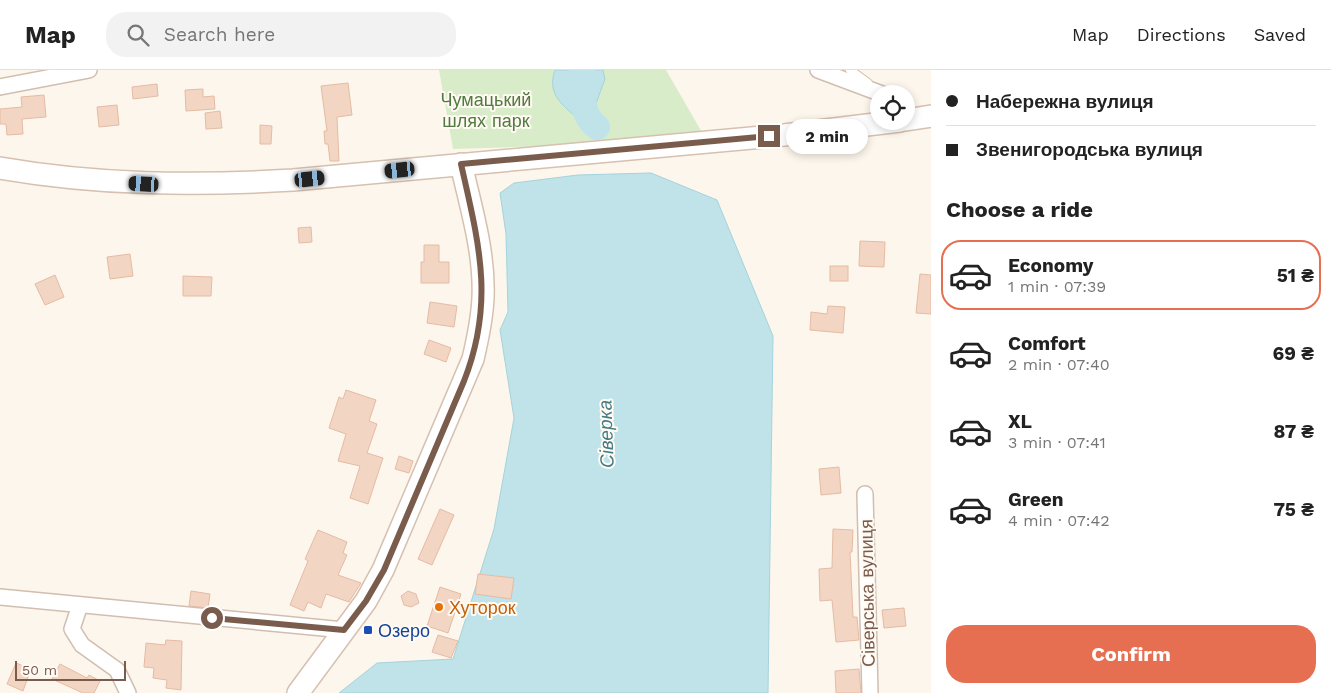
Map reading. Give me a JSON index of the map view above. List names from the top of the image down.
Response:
{
  "streets": {
    "street": ["Сіверська вулиця"]
  },
  "water": ["Сіверка"],
  "parks": ["Чумацький шлях парк"],
  "places": {
    "other": ["Хуторок"],
    "transit": ["Озеро"]
  },
  "scale_bar": "50 m",
  "page": {
    "header": "Map",
    "search": "Search here",
    "nav": ["Map", "Directions", "Saved"],
    "banner": ["Набережна вулиця", "Звенигородська вулиця"],
    "bubble": "2 min",
    "heading": "Choose a ride",
    "list": [
      {
        "name": "Economy",
        "note": "1 min · 07:39",
        "value": "51 ₴"
      },
      {
        "name": "Comfort",
        "note": "2 min · 07:40",
        "value": "69 ₴"
      },
      {
        "name": "XL",
        "note": "3 min · 07:41",
        "value": "87 ₴"
      },
      {
        "name": "Green",
        "note": "4 min · 07:42",
        "value": "75 ₴"
      }
    ],
    "buttons": "Confirm",
    "scale": "50 m"
  }
}
